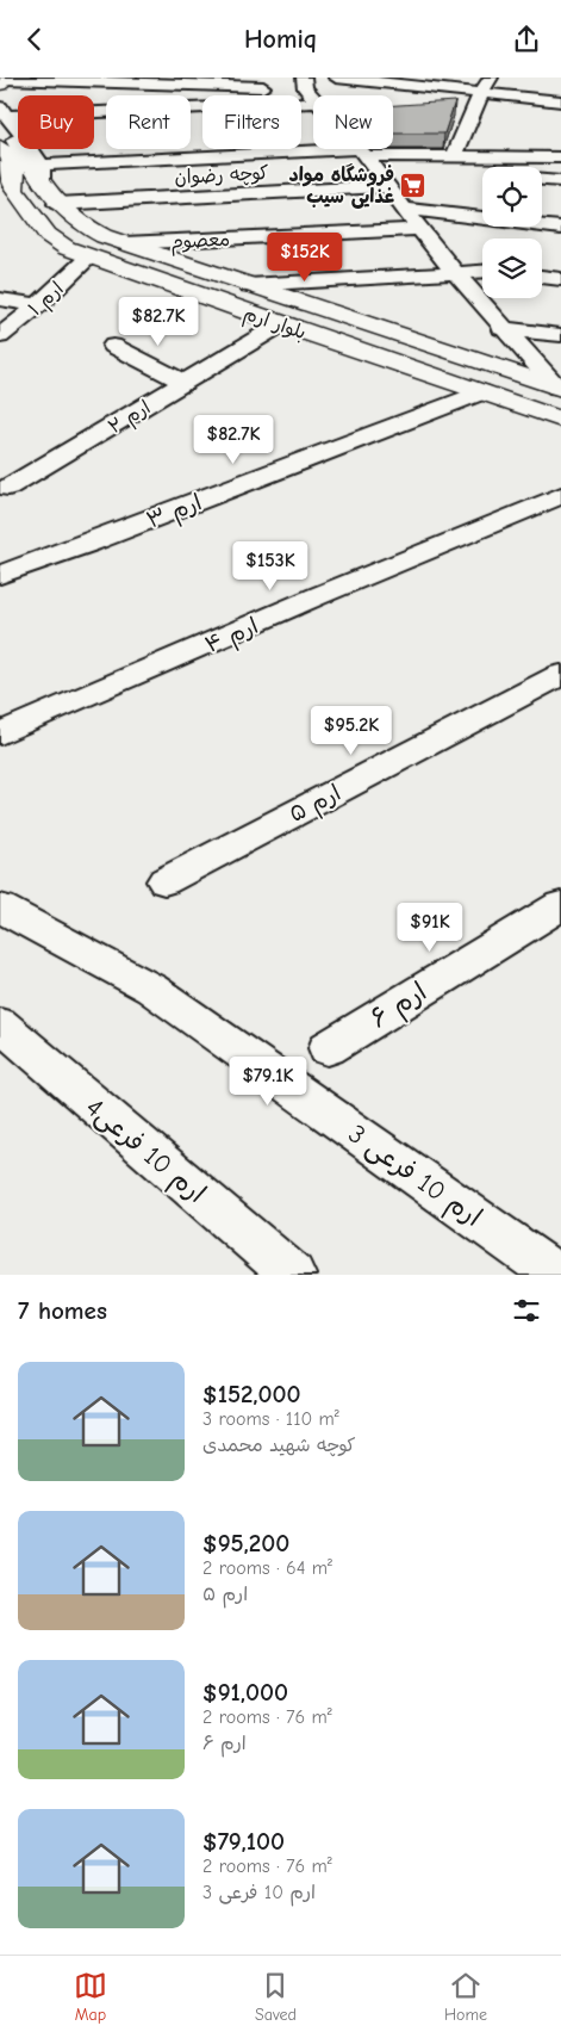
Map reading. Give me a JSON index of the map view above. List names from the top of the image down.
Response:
{
  "streets": {
    "main road": ["بلوار ارم"],
    "street": [
      "کوچه رضوان",
      "معصوم",
      "ارم ۱",
      "ارم ۲",
      "ارم ۳",
      "ارم ۴",
      "ارم ۵",
      "ارم ۶",
      "ارم 10 فرعی4",
      "ارم 10 فرعی 3"
    ]
  },
  "crossings": [
    ["کوچه رضوان", "بلوار ارم"],
    ["معصوم", "بلوار ارم"],
    ["ارم ۱", "بلوار ارم"],
    ["بلوار ارم", "ارم ۲"],
    ["بلوار ارم", "ارم ۳"]
  ],
  "places": {
    "supermarket": ["فروشگاه مواد غذایی سیب"]
  },
  "page": {
    "header": "Homiq",
    "chip": [
      "Buy",
      "Rent",
      "Filters",
      "New"
    ],
    "price": [
      "$152K",
      "$82.7K",
      "$82.7K",
      "$153K",
      "$95.2K",
      "$91K",
      "$79.1K"
    ],
    "heading": "7 homes",
    "list": [
      {
        "name": "$152,000",
        "note": "3 rooms · 110 m² · کوچه شهید محمدی"
      },
      {
        "name": "$95,200",
        "note": "2 rooms · 64 m² · ارم ۵"
      },
      {
        "name": "$91,000",
        "note": "2 rooms · 76 m² · ارم ۶"
      },
      {
        "name": "$79,100",
        "note": "2 rooms · 76 m² · ارم 10 فرعی 3"
      }
    ],
    "tabs": ["Map", "Saved", "Home"]
  }
}
